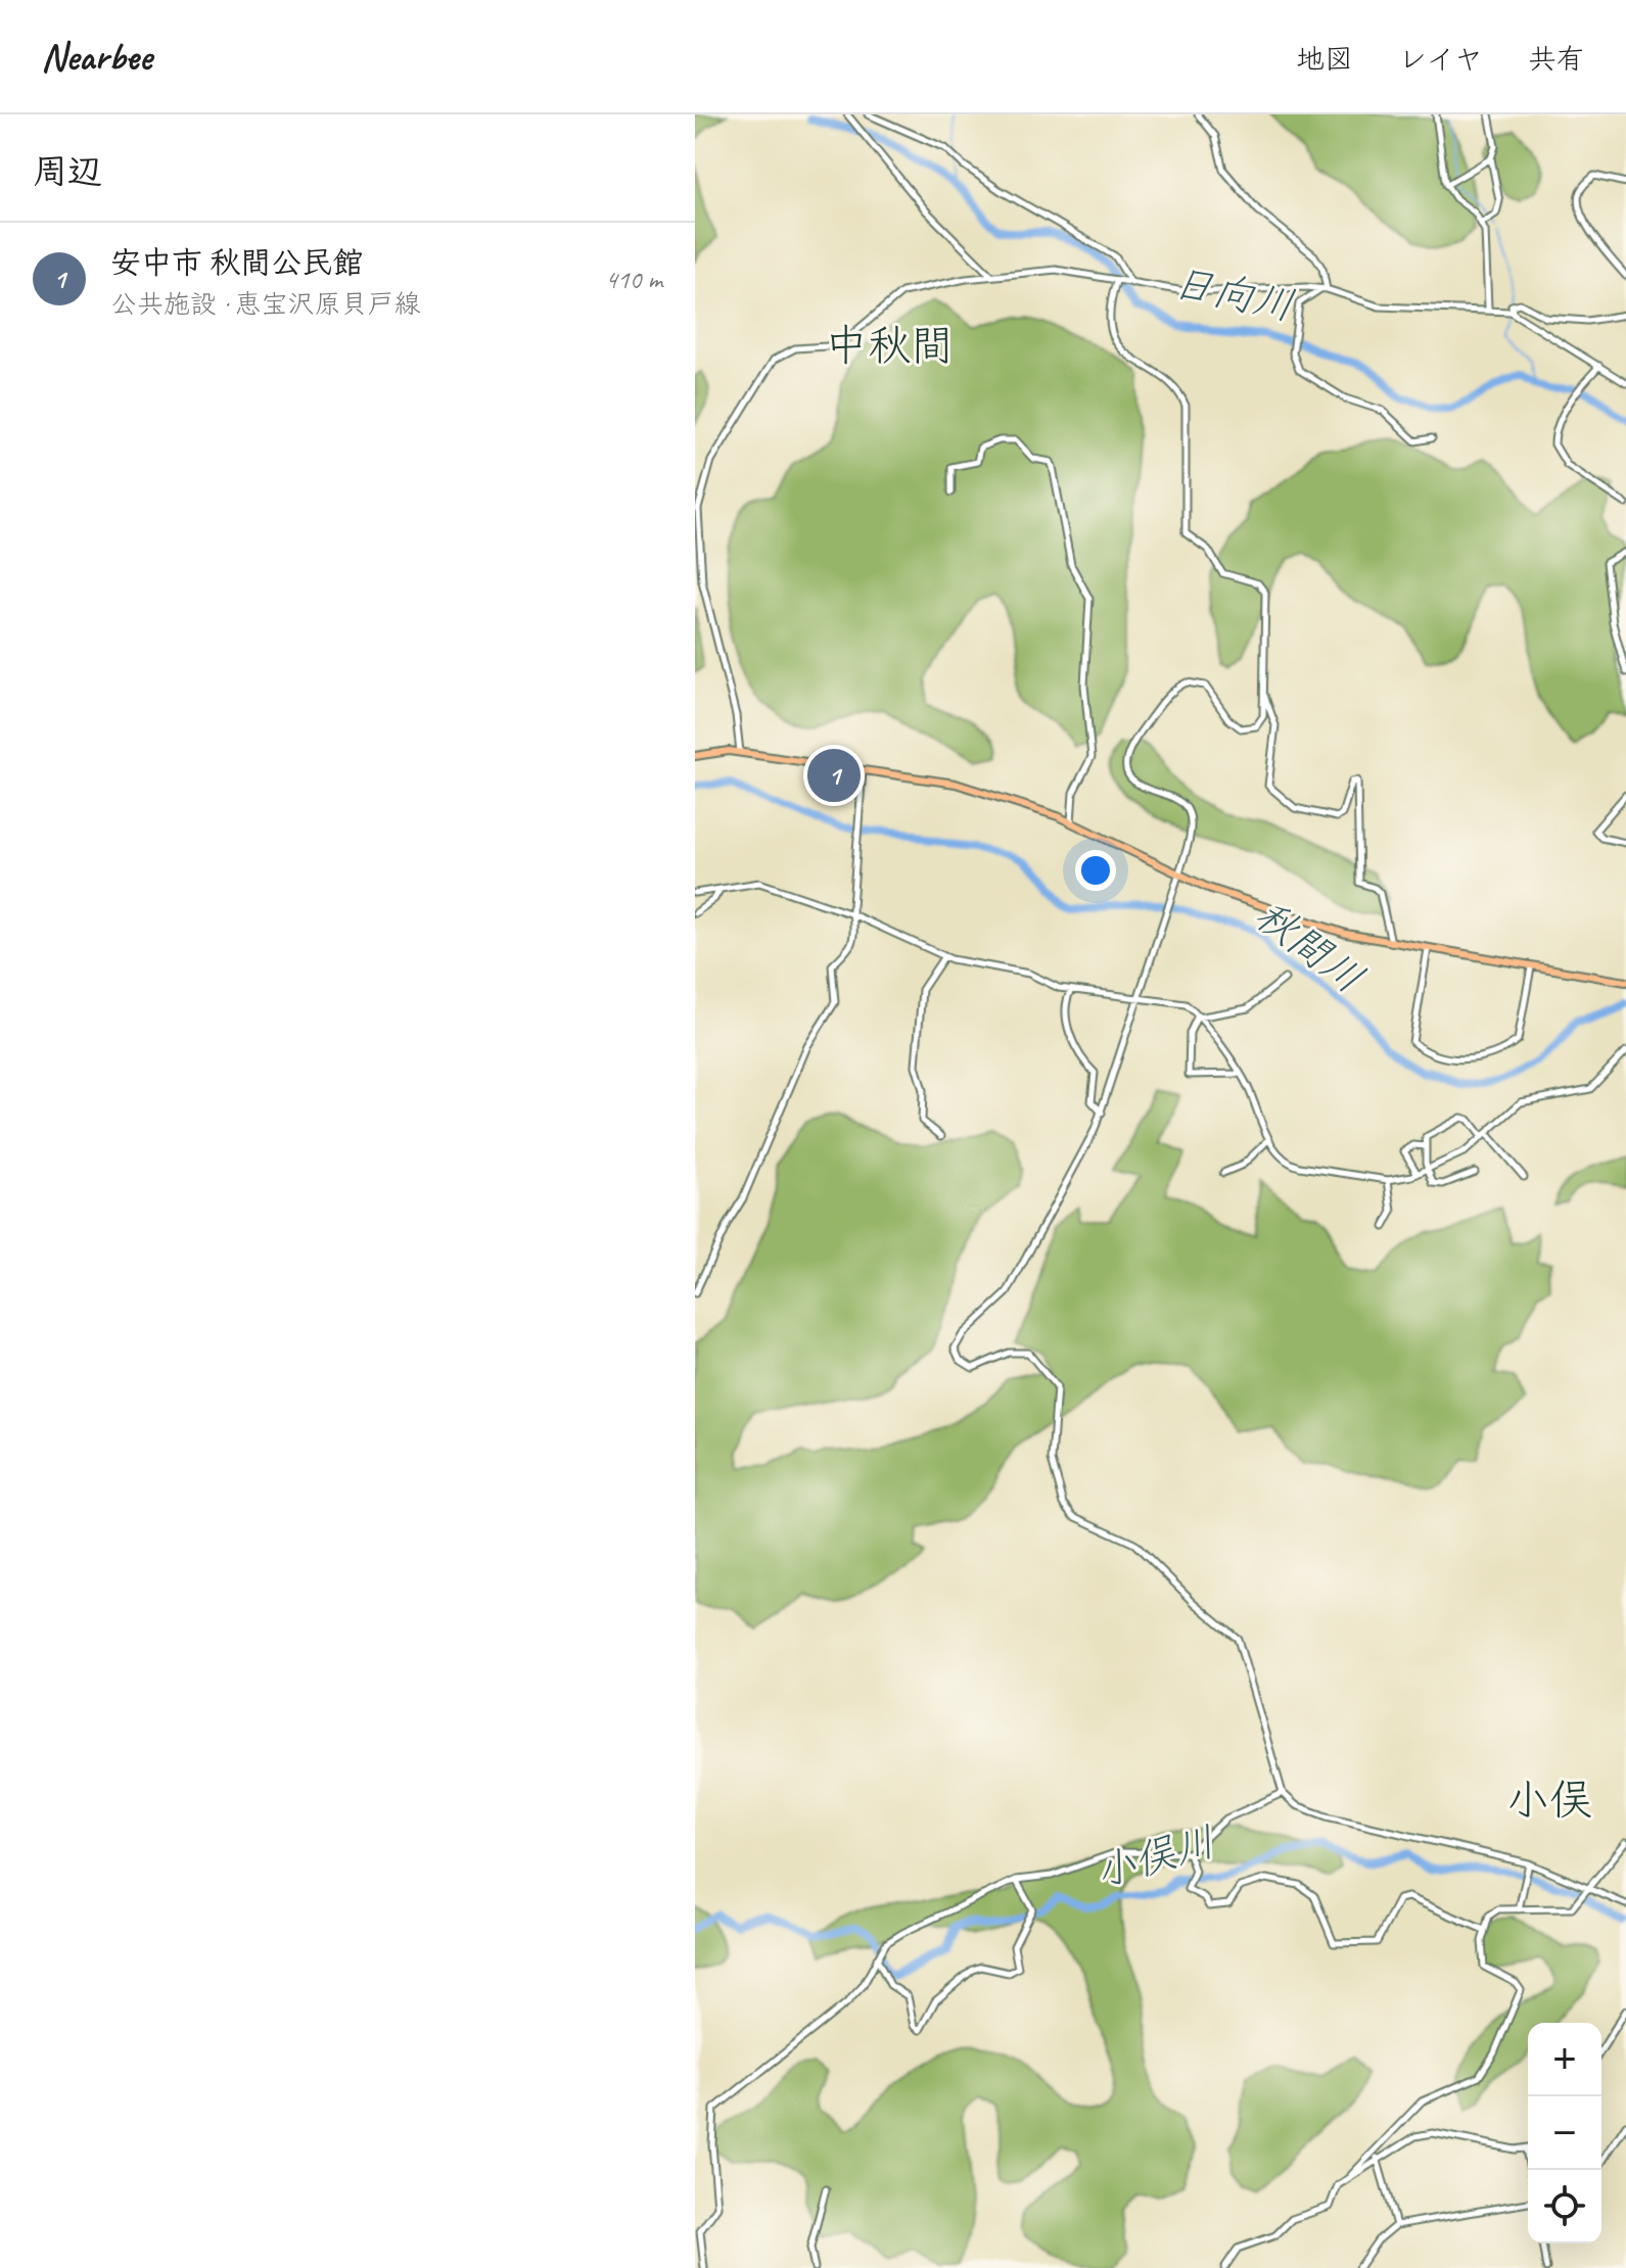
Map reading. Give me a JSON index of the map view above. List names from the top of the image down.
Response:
{
  "districts": ["中秋間", "小俣"],
  "water": ["日向川", "秋間川", "小俣川"],
  "page": {
    "header": "Nearbee",
    "nav": ["地図", "レイヤ", "共有"],
    "heading": "周辺",
    "list": [
      {
        "mark": "1",
        "name": "安中市 秋間公民館",
        "note": "公共施設 · 恵宝沢原貝戸線",
        "value": "410 m"
      }
    ],
    "pins": "1",
    "map_buttons": ["+", "−"]
  }
}
